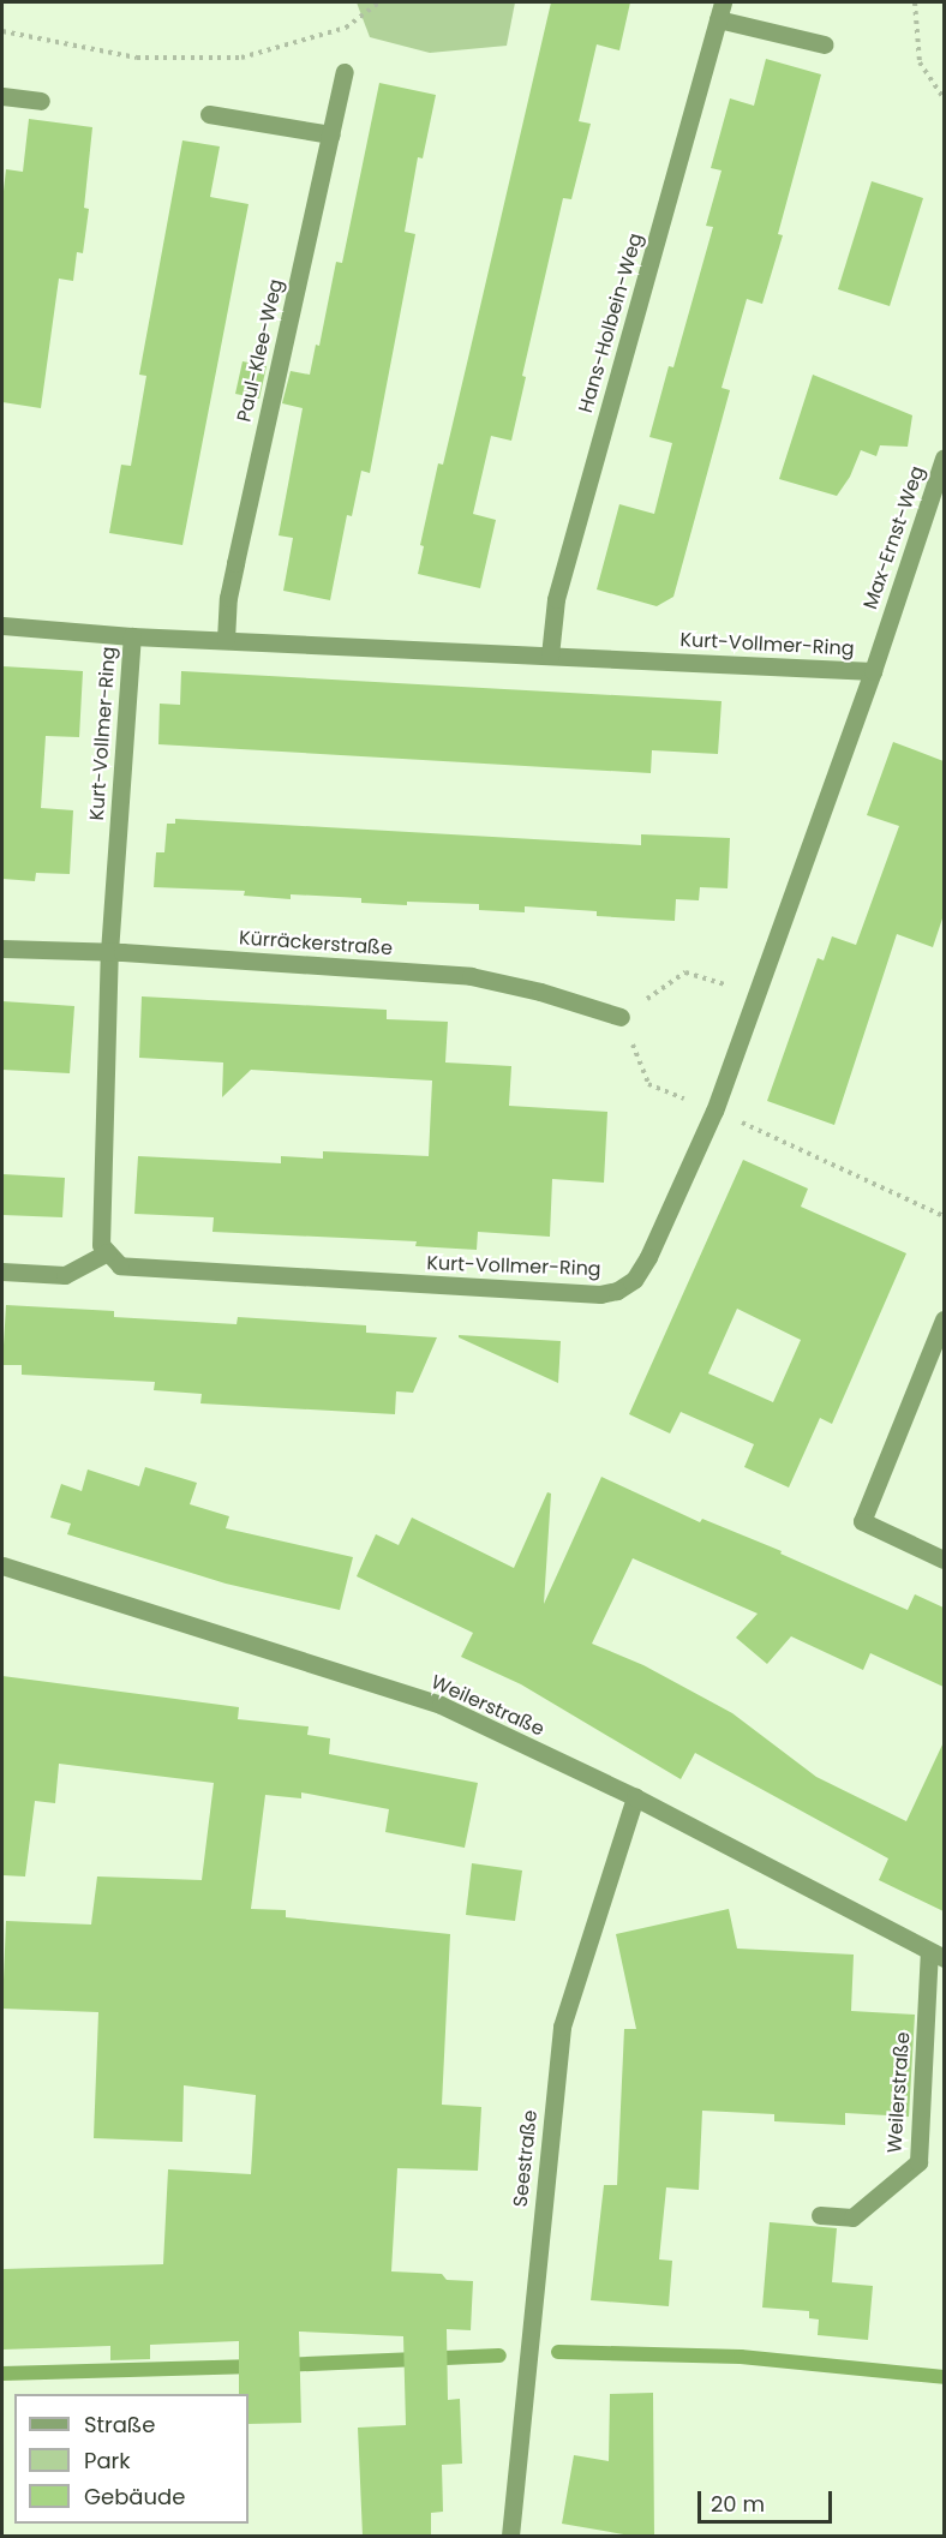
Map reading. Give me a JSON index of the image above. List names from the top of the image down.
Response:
{
  "streets": {
    "street": [
      "Hans-Holbein-Weg",
      "Paul-Klee-Weg",
      "Max-Ernst-Weg",
      "Kurt-Vollmer-Ring",
      "Kürräckerstraße",
      "Weilerstraße",
      "Seestraße"
    ]
  },
  "crossings": [
    ["Hans-Holbein-Weg", "Kurt-Vollmer-Ring"],
    ["Paul-Klee-Weg", "Kurt-Vollmer-Ring"],
    ["Max-Ernst-Weg", "Kurt-Vollmer-Ring"],
    ["Kurt-Vollmer-Ring", "Kürräckerstraße"],
    ["Weilerstraße", "Seestraße"]
  ],
  "legend": ["Straße", "Park", "Gebäude"],
  "scale_bar": "20 m"
}
